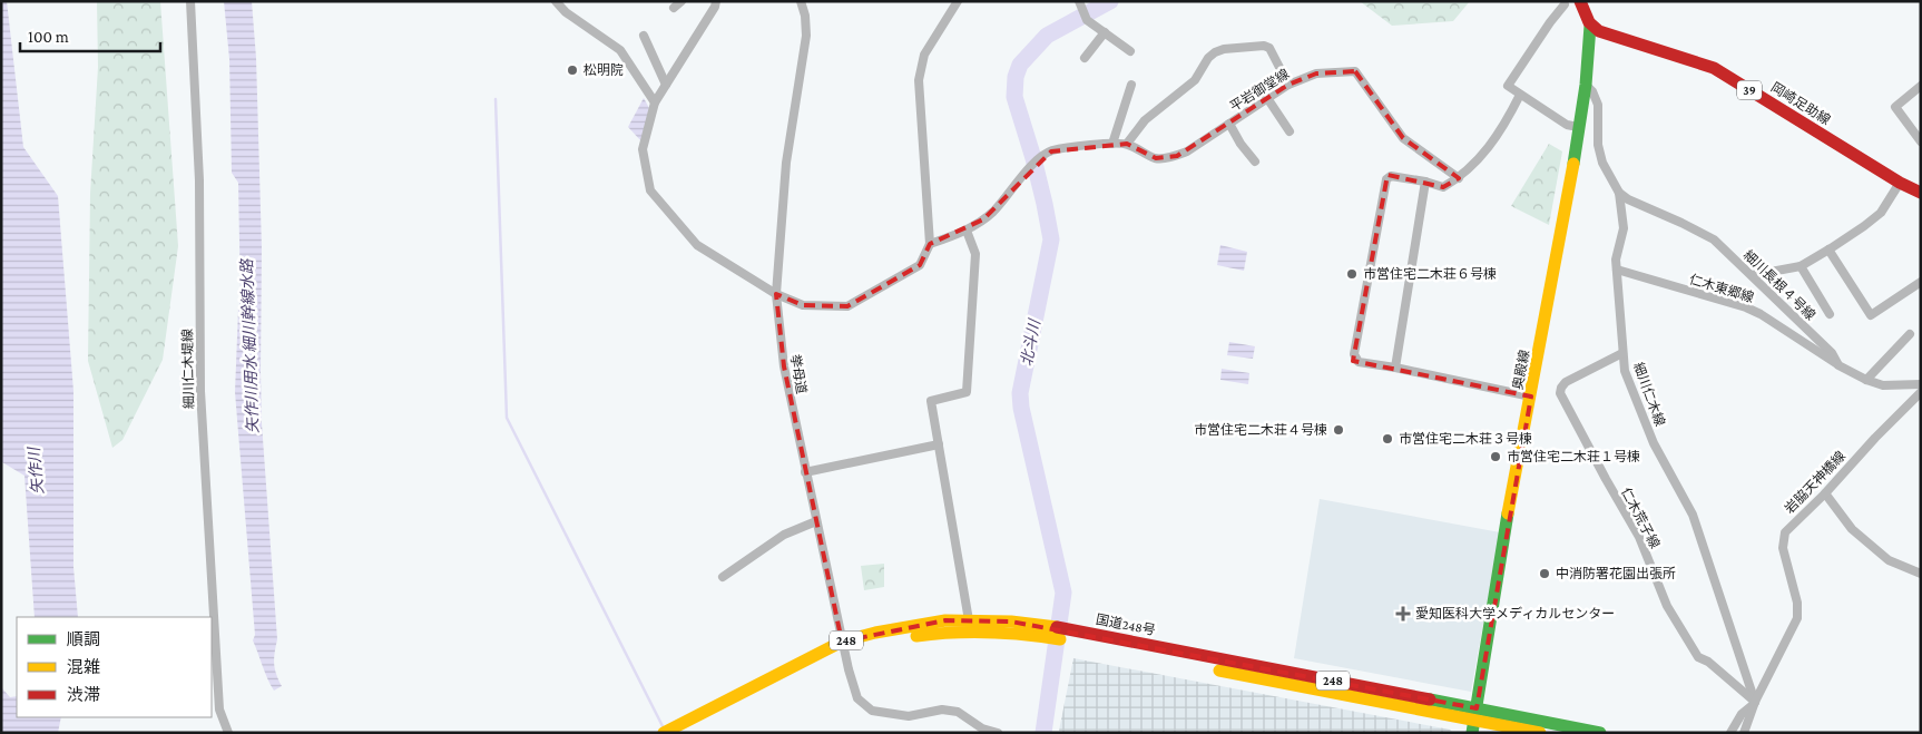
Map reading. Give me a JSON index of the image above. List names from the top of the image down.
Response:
{
  "streets": {
    "main road": [
      "39",
      "岡崎足助線",
      "奥殿線",
      "国道248号",
      "248"
    ],
    "street": [
      "平岩御堂線",
      "細川長根４号線",
      "仁木東郷線",
      "細川仁木堤線",
      "挙母道",
      "細川仁木線",
      "岩脇天神橋線",
      "仁木荒子線"
    ]
  },
  "crossings": [
    ["岡崎足助線", "奥殿線"],
    ["細川長根４号線", "仁木東郷線"],
    ["細川長根４号線", "細川仁木線"],
    ["仁木東郷線", "細川仁木線"],
    ["奥殿線", "細川仁木線"],
    ["奥殿線", "国道248号"],
    ["挙母道", "国道248号"],
    ["細川仁木線", "岩脇天神橋線"],
    ["細川仁木線", "仁木荒子線"],
    ["岩脇天神橋線", "仁木荒子線"]
  ],
  "water": ["北斗川", "矢作川用水 細川幹線水路", "矢作川"],
  "places": {
    "other": [
      "松明院",
      "市営住宅二木荘６号棟",
      "市営住宅二木荘４号棟",
      "市営住宅二木荘３号棟",
      "市営住宅二木荘１号棟",
      "中消防署花園出張所"
    ],
    "health": ["愛知医科大学メディカルセンター"]
  },
  "legend": ["順調", "混雑", "渋滞"],
  "scale_bar": "100 m"
}
